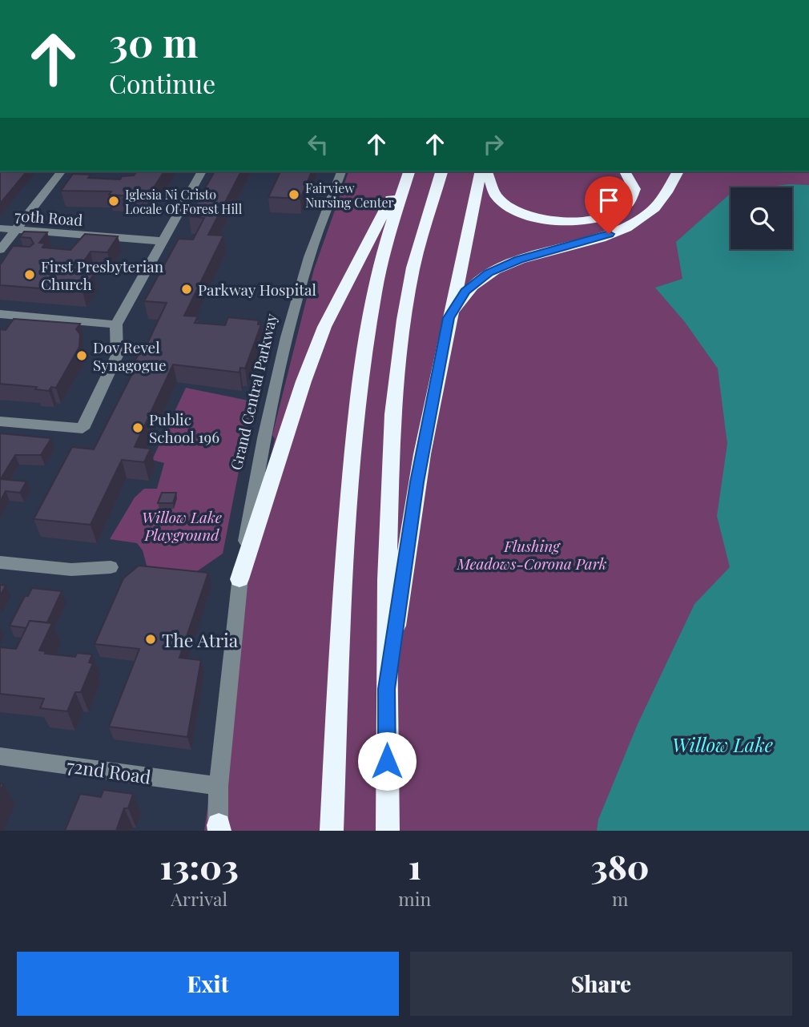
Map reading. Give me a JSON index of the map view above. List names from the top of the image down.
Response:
{
  "streets": {
    "street": ["70th Road", "Grand Central Parkway", "72nd Road"]
  },
  "crossings": [
    ["Grand Central Parkway", "72nd Road"]
  ],
  "water": ["Willow Lake"],
  "parks": ["Willow Lake Playground", "Flushing Meadows-Corona Park"],
  "places": [
    "Fairview Nursing Center",
    "Iglesia Ni Cristo Locale Of Forest Hill",
    "First Presbyterian Church",
    "Parkway Hospital",
    "Dov Revel Synagogue",
    "Public School 196",
    "The Atria"
  ],
  "page": {
    "turn": ["30 m", "Continue"],
    "eta": [
      "13:03",
      "Arrival",
      "1",
      "min",
      "380",
      "m"
    ],
    "buttons": ["Exit", "Share"]
  }
}
